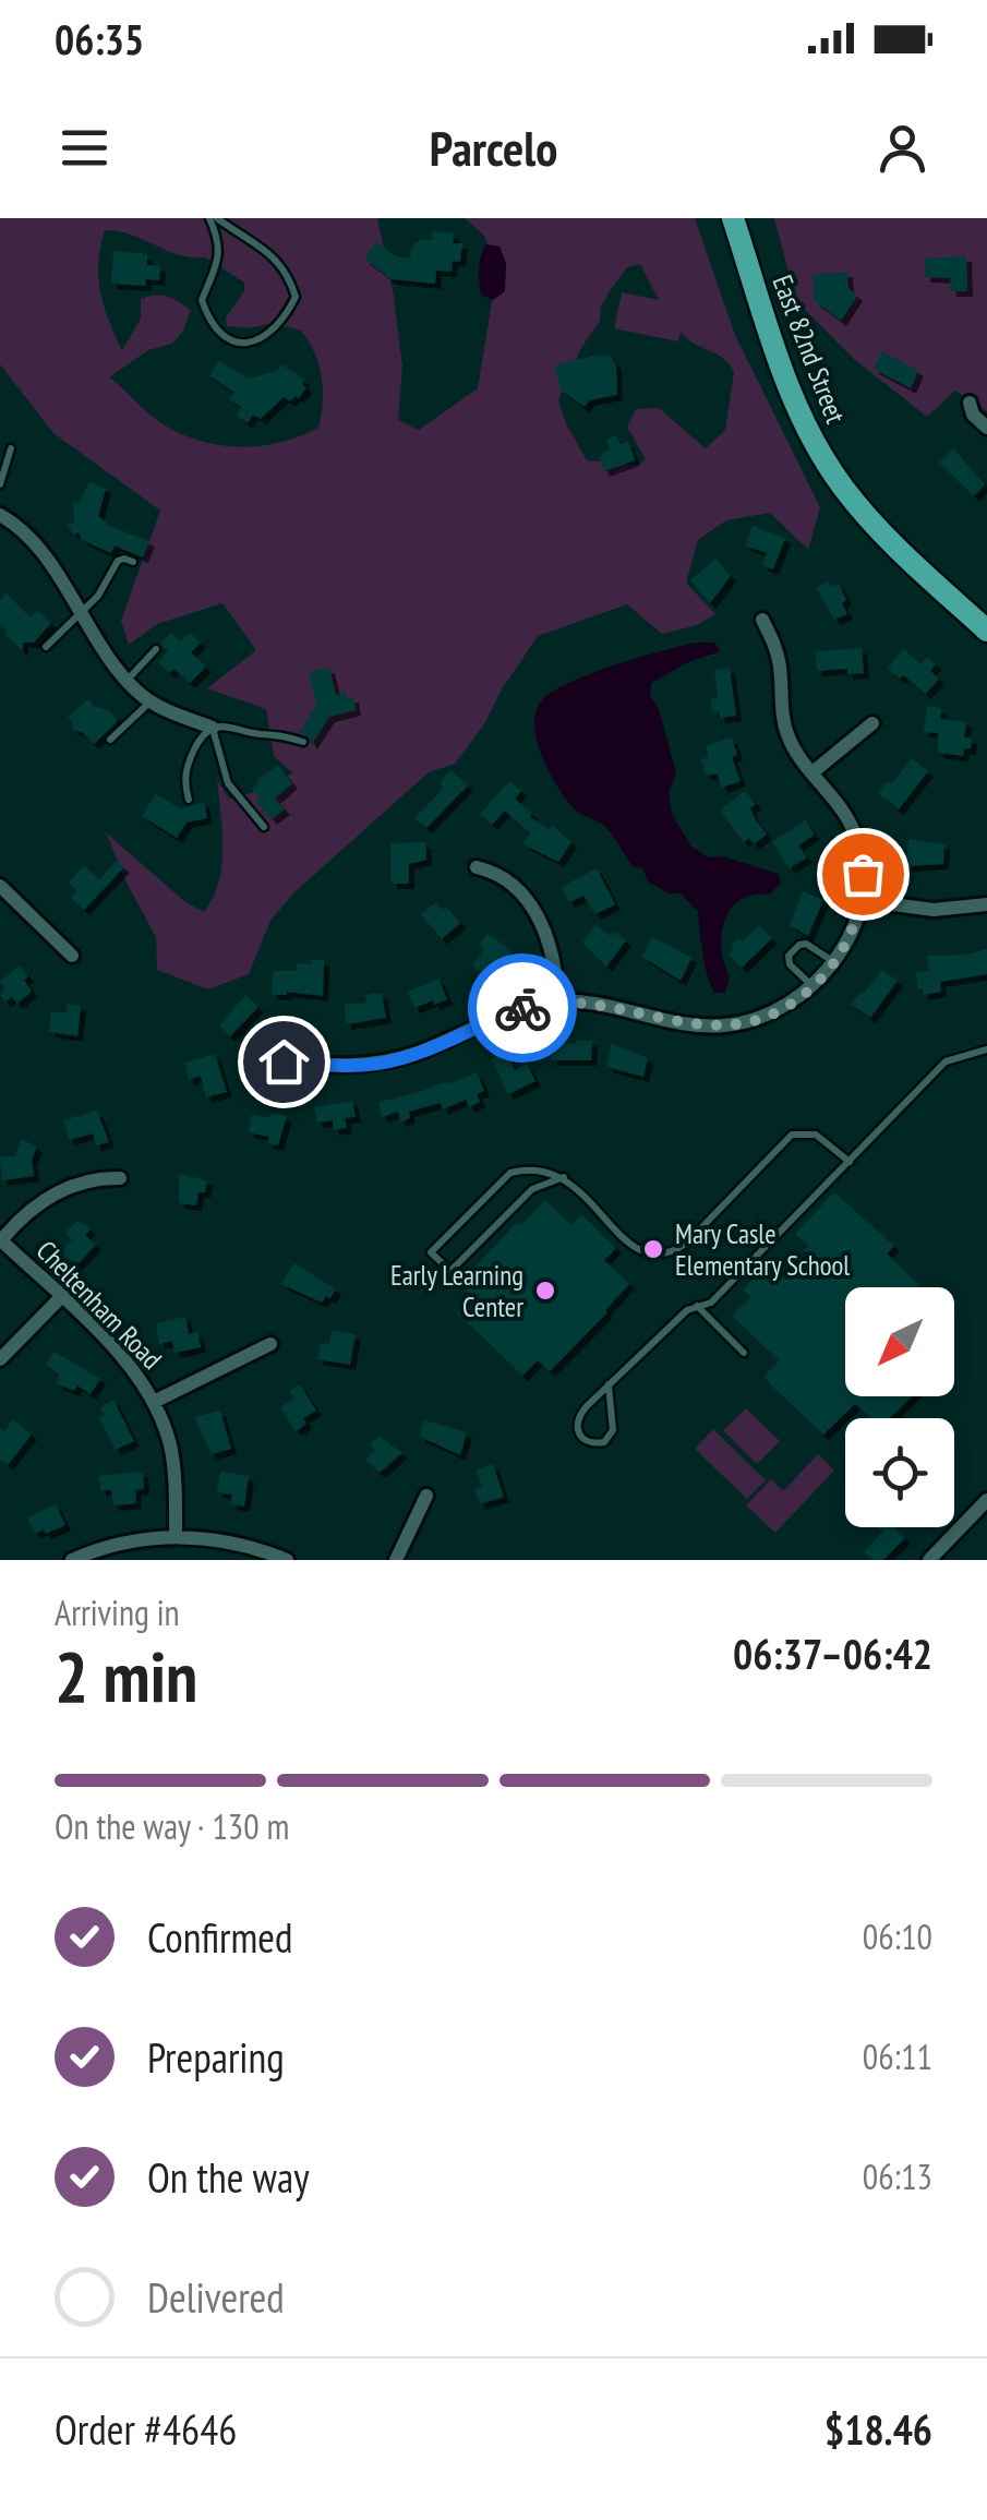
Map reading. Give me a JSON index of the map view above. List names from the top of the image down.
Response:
{
  "streets": {
    "main road": ["East 82nd Street"],
    "street": ["Cheltenham Road"]
  },
  "places": ["Mary Casle Elementary School", "Early Learning Center"],
  "north": "bottom left",
  "page": {
    "status": "06:35",
    "header": "Parcelo",
    "heading": ["2 min", "Arriving in", "06:37–06:42"],
    "panel": ["Order #4646", "$18.46"],
    "bar": "On the way · 130 m",
    "list": [
      ["Confirmed", "06:10"],
      ["Preparing", "06:11"],
      ["On the way", "06:13"],
      "Delivered"
    ]
  }
}
